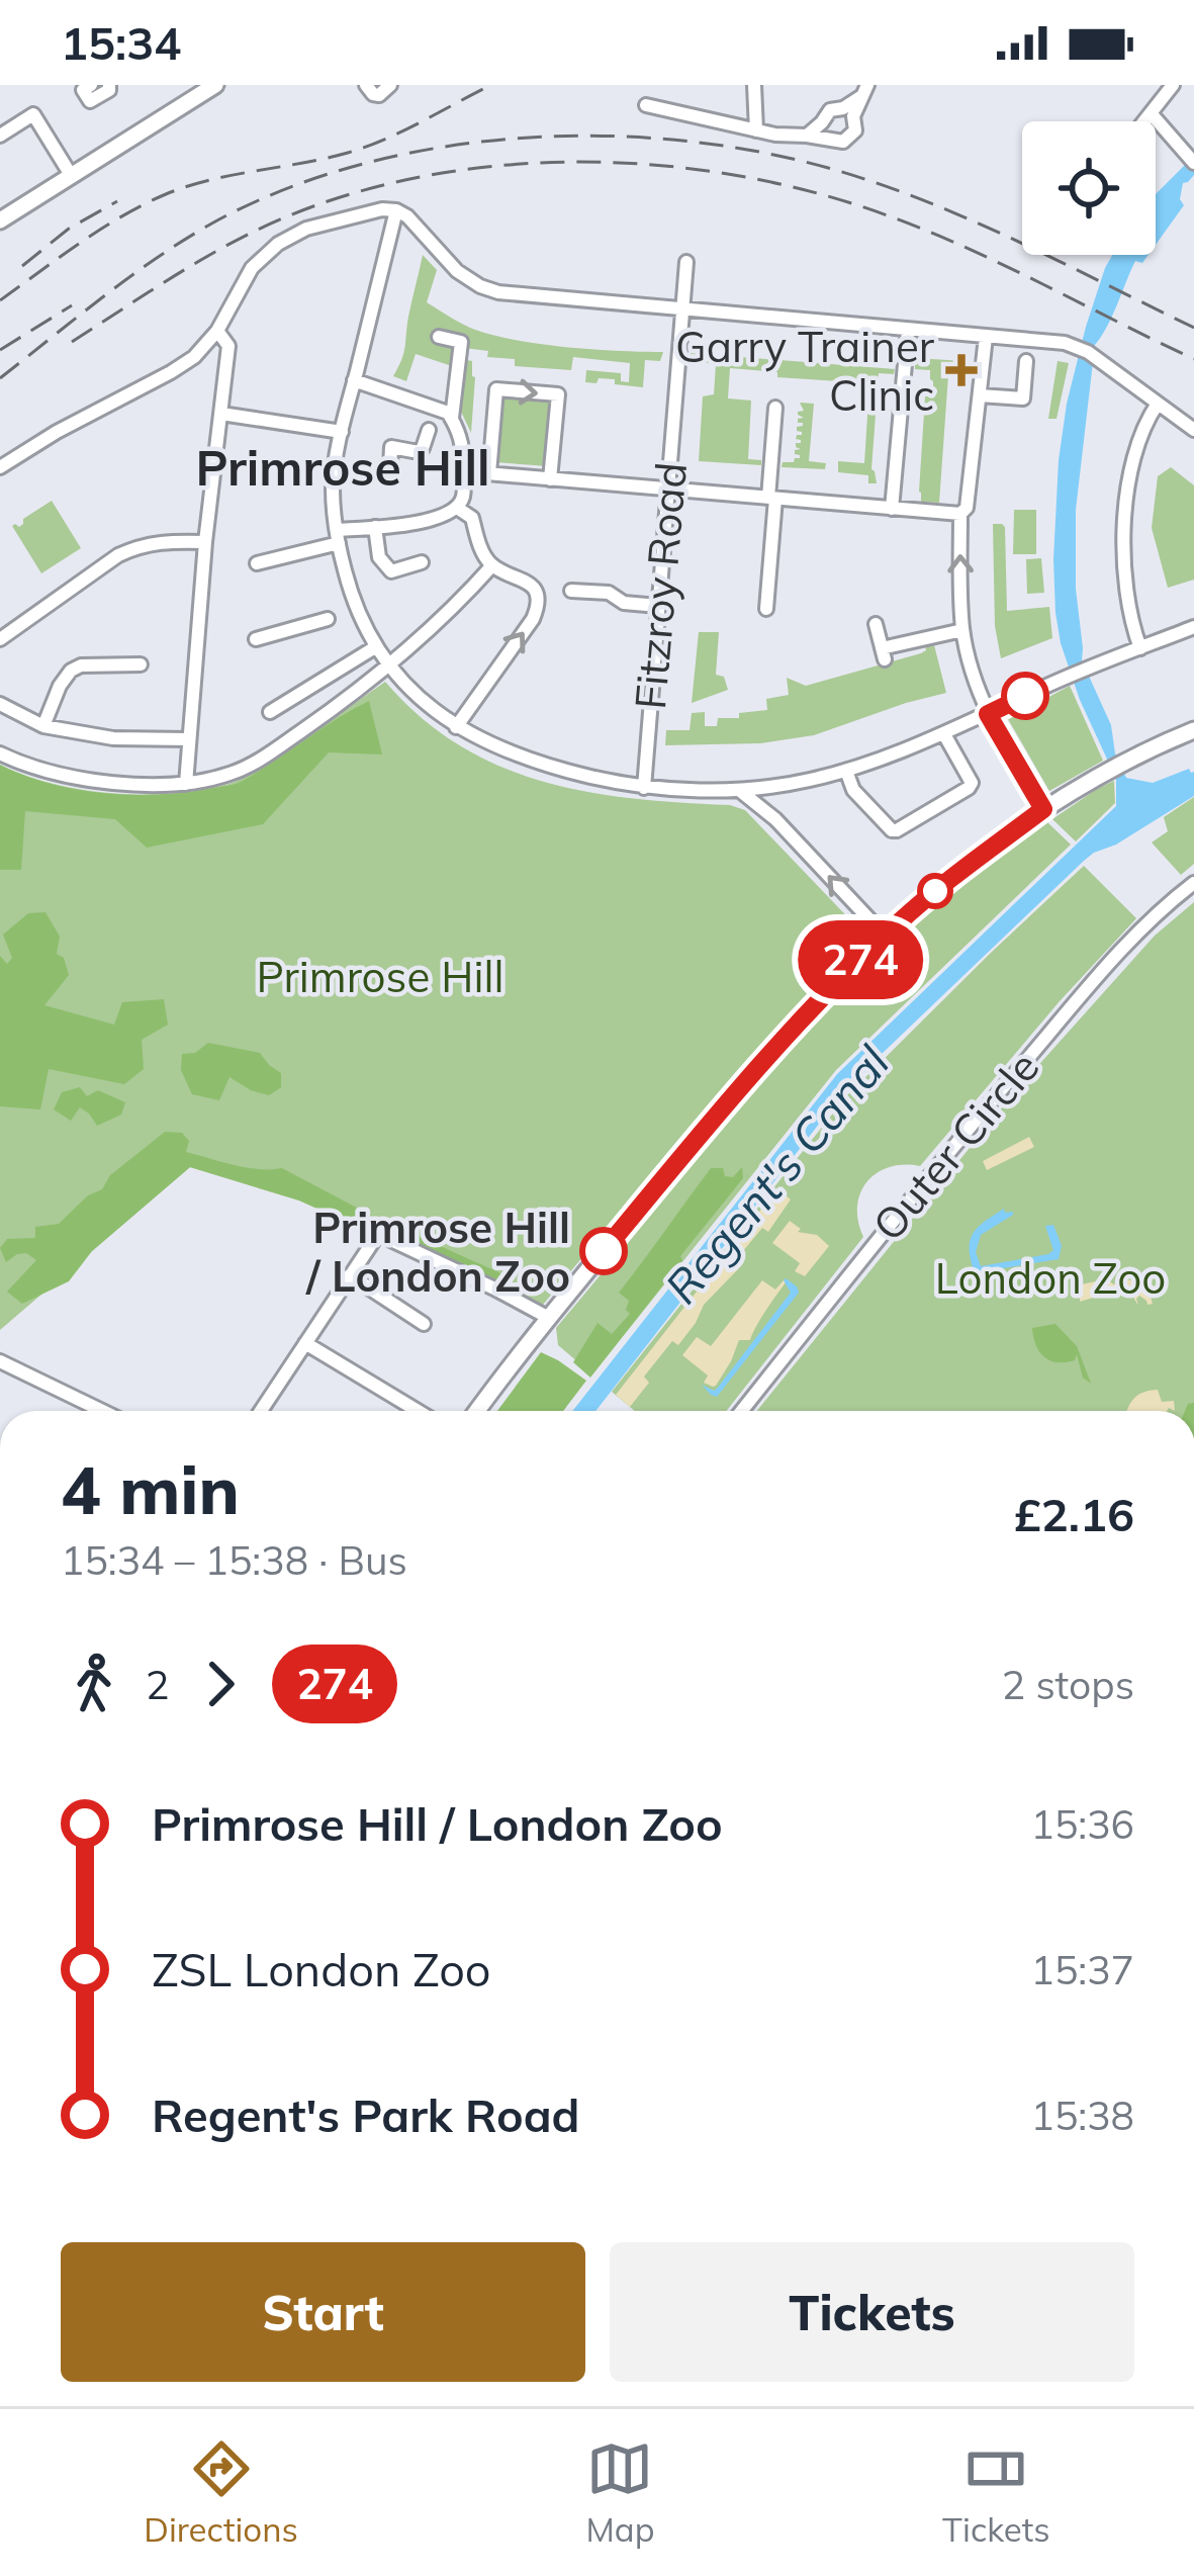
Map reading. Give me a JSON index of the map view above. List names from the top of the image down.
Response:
{
  "streets": {
    "street": ["Fitzroy Road", "Outer Circle"]
  },
  "districts": ["Primrose Hill"],
  "water": ["Regent's Canal"],
  "parks": ["Primrose Hill", "London Zoo"],
  "places": {
    "health": ["Garry Trainer Clinic"],
    "other": ["Primrose Hill / London Zoo"]
  },
  "lines": ["bus line 274"],
  "page": {
    "status": "15:34",
    "on_map": "274",
    "heading": ["4 min", "15:34 – 15:38 · Bus", "£2.16"],
    "legs": ["2", "274", "2 stops"],
    "list": [
      {
        "name": "Primrose Hill / London Zoo",
        "value": "15:36"
      },
      {
        "name": "ZSL London Zoo",
        "value": "15:37"
      },
      {
        "name": "Regent's Park Road",
        "value": "15:38"
      }
    ],
    "buttons": ["Start", "Tickets"],
    "tabs": ["Directions", "Map", "Tickets"]
  }
}
